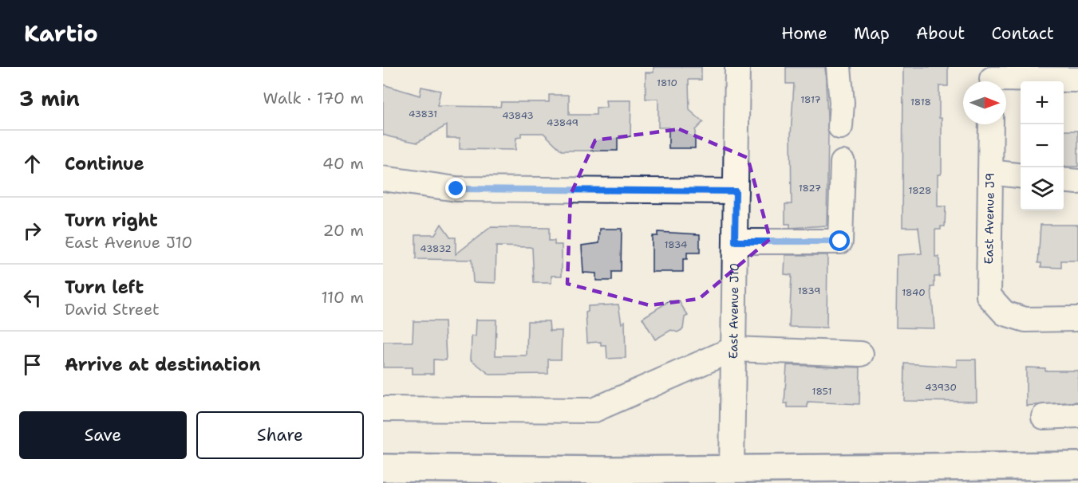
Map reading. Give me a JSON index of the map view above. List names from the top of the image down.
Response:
{
  "streets": {
    "street": ["East Avenue J9", "East Avenue J10"]
  },
  "house_numbers": [
    "1810",
    "1817",
    "1818",
    "43831",
    "43843",
    "43849",
    "1827",
    "1828",
    "1834",
    "43832",
    "1839",
    "1840",
    "43930",
    "1851"
  ],
  "north": "right",
  "page": {
    "header": "Kartio",
    "nav": [
      "Home",
      "Map",
      "About",
      "Contact"
    ],
    "heading": ["3 min", "Walk · 170 m"],
    "map_buttons": ["+", "−"],
    "list": [
      ["Continue", "40 m"],
      ["Turn right", "East Avenue J10", "20 m"],
      ["Turn left", "David Street", "110 m"],
      "Arrive at destination"
    ],
    "buttons": ["Save", "Share"]
  }
}
